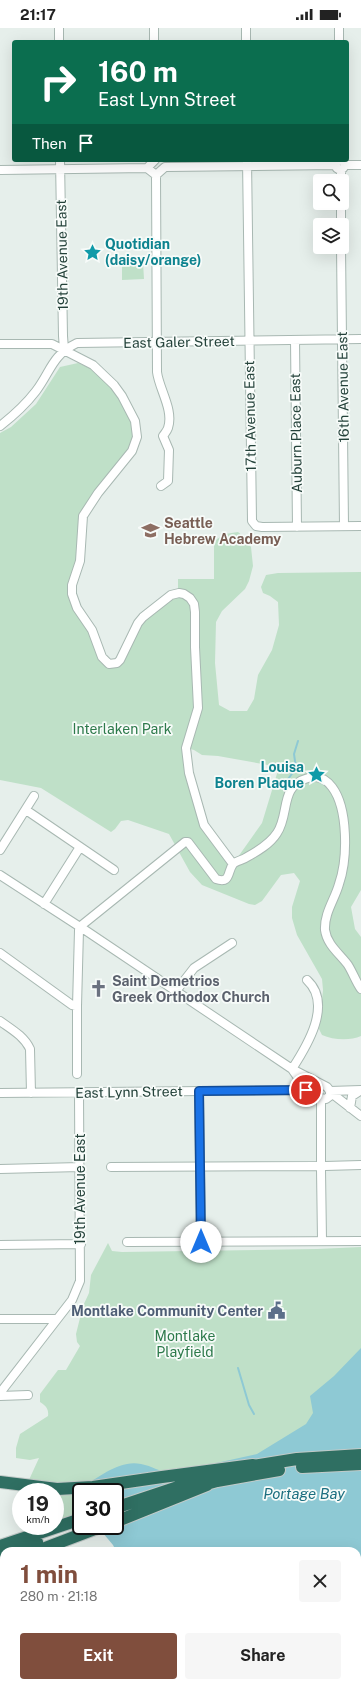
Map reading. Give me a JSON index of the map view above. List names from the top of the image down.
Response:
{
  "streets": {
    "street": [
      "19th Avenue East",
      "East Galer Street",
      "16th Avenue East",
      "17th Avenue East",
      "Auburn Place East",
      "East Lynn Street"
    ]
  },
  "crossings": [
    ["19th Avenue East", "East Galer Street"],
    ["19th Avenue East", "East Lynn Street"],
    ["East Galer Street", "16th Avenue East"],
    ["East Galer Street", "17th Avenue East"],
    ["East Galer Street", "Auburn Place East"],
    ["17th Avenue East", "Auburn Place East"]
  ],
  "water": ["Portage Bay"],
  "parks": ["Interlaken Park", "Montlake Playfield"],
  "places": {
    "place": ["Quotidian (daisy/orange)", "Louisa Boren Plaque"],
    "school or university": ["Seattle Hebrew Academy"],
    "church": ["Saint Demetrios Greek Orthodox Church"],
    "public building": ["Montlake Community Center"]
  },
  "page": {
    "status": "21:17",
    "turn": ["160 m", "East Lynn Street"],
    "then": "Then",
    "speed": "19 km/h",
    "limit": "30",
    "heading": ["1 min", "280 m · 21:18"],
    "buttons": ["Exit", "Share"]
  }
}
